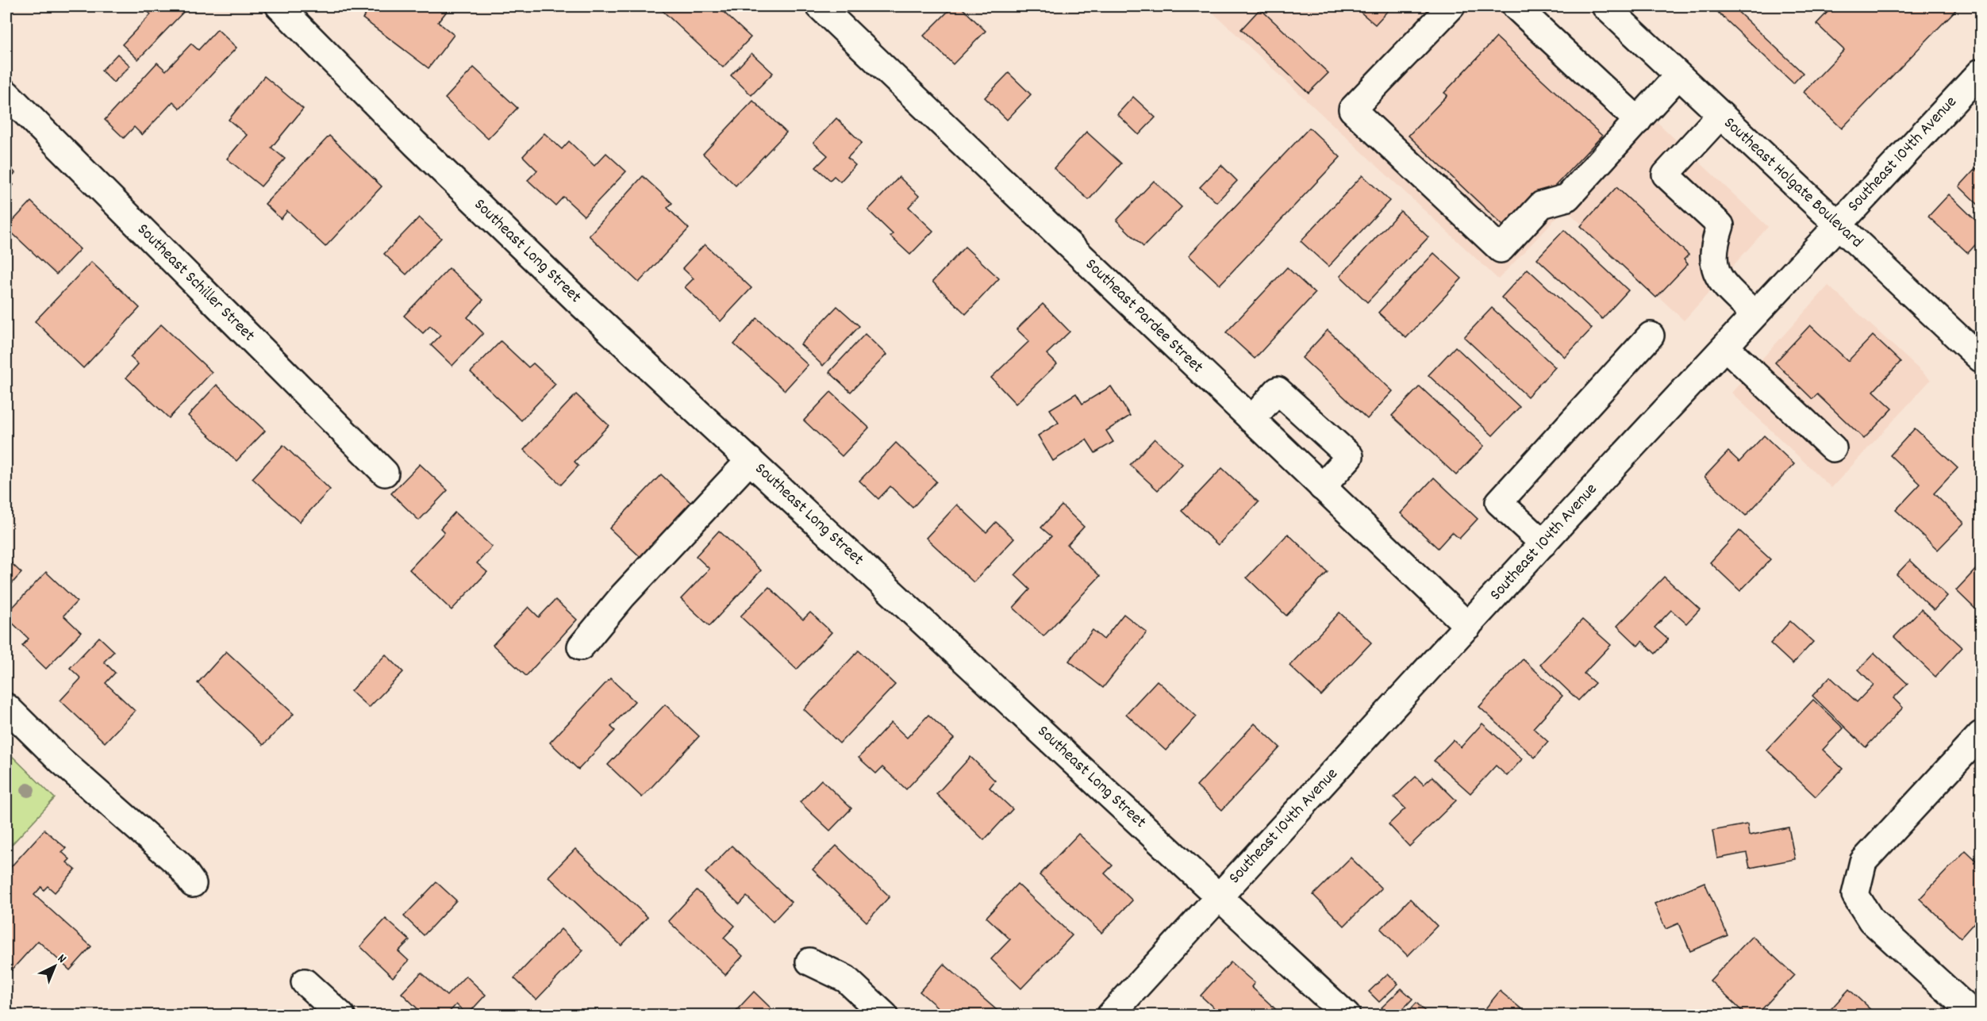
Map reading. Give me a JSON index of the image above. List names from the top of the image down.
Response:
{
  "streets": {
    "street": [
      "Southeast 104th Avenue",
      "Southeast Holgate Boulevard",
      "Southeast Long Street",
      "Southeast Schiller Street",
      "Southeast Pardee Street"
    ]
  },
  "crossings": [
    ["Southeast 104th Avenue", "Southeast Holgate Boulevard"],
    ["Southeast 104th Avenue", "Southeast Long Street"],
    ["Southeast 104th Avenue", "Southeast Pardee Street"]
  ],
  "north": "top right"
}
